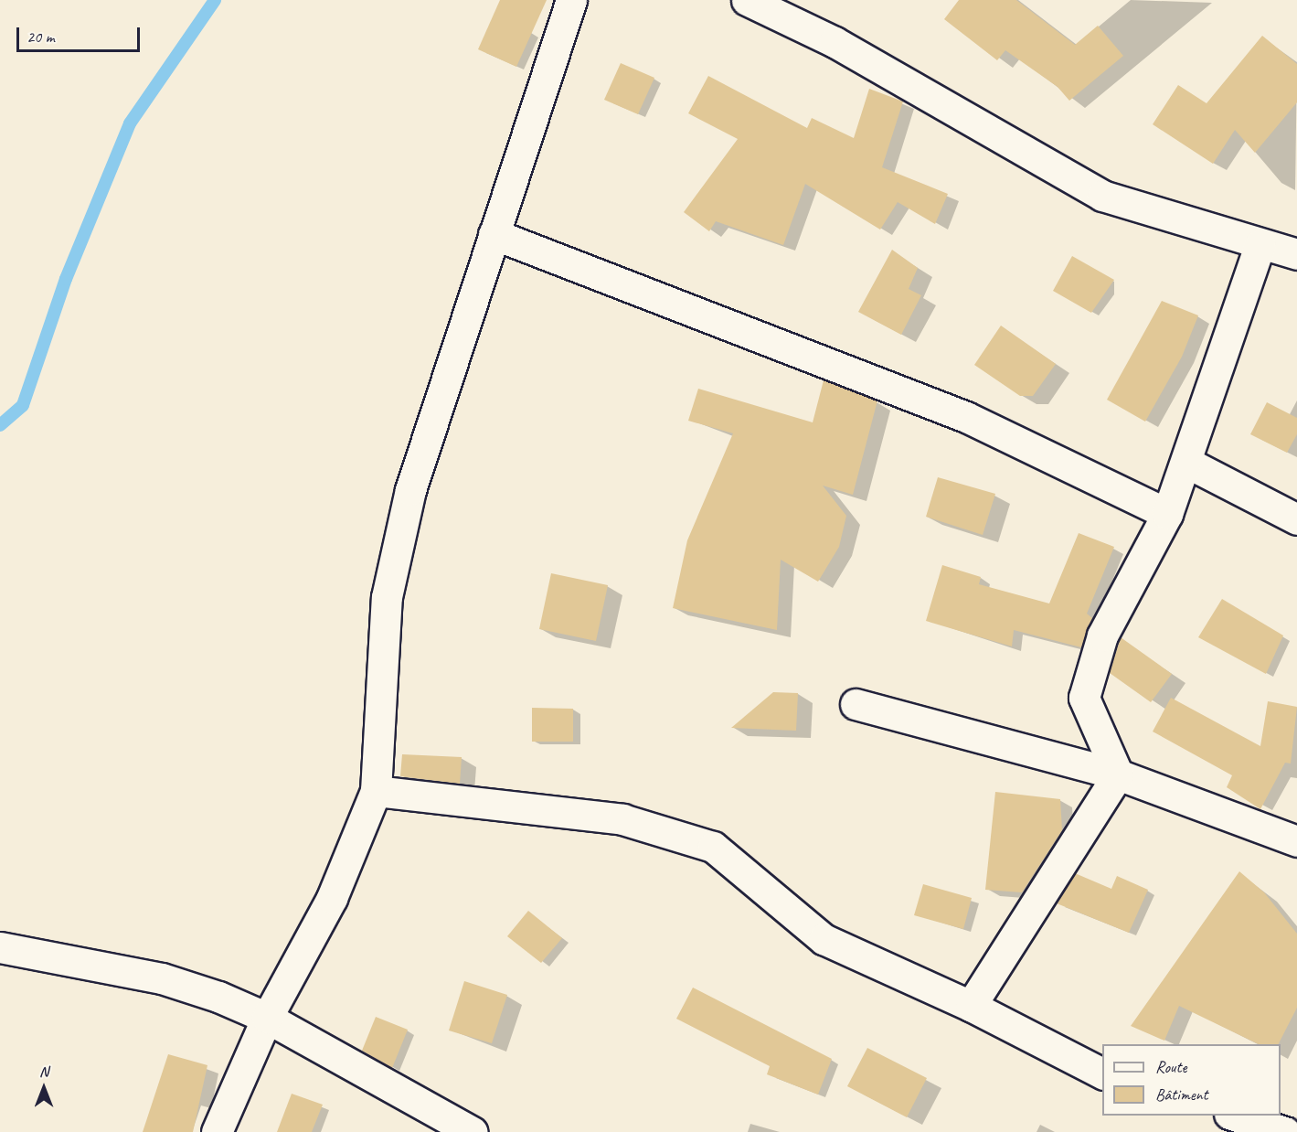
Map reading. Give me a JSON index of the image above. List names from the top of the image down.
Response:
{
  "legend": ["Route", "Bâtiment"],
  "scale_bar": "20 m",
  "north": "top"
}
